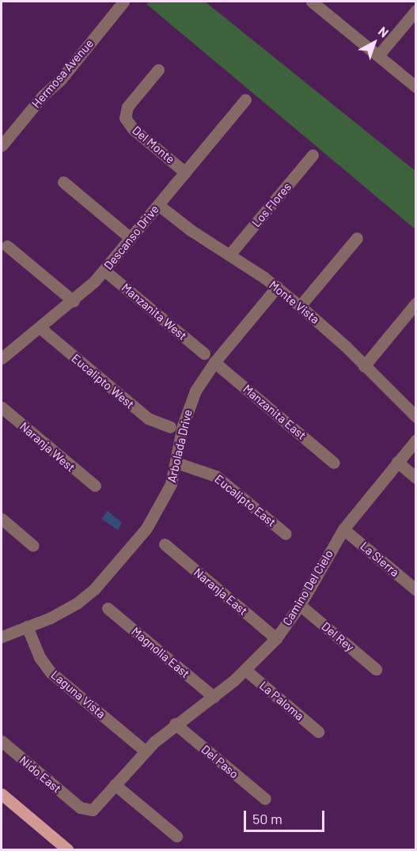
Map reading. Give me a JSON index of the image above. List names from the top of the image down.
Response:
{
  "streets": {
    "street": [
      "Hermosa Avenue",
      "Del Monte",
      "Los Flores",
      "Descanso Drive",
      "Monte Vista",
      "Manzanita West",
      "Eucalipto West",
      "Manzanita East",
      "Arbolada Drive",
      "Naranja West",
      "Eucalipto East",
      "La Sierra",
      "Camino Del Cielo",
      "Naranja East",
      "Del Rey",
      "Magnolia East",
      "Laguna Vista",
      "La Paloma",
      "Del Paso",
      "Nido East"
    ]
  },
  "crossings": [
    ["Del Monte", "Descanso Drive"],
    ["Los Flores", "Monte Vista"],
    ["Descanso Drive", "Monte Vista"],
    ["Descanso Drive", "Manzanita West"],
    ["Descanso Drive", "Eucalipto West"],
    ["Monte Vista", "Arbolada Drive"],
    ["Manzanita East", "Arbolada Drive"],
    ["Arbolada Drive", "Eucalipto East"],
    ["Arbolada Drive", "Laguna Vista"],
    ["La Sierra", "Camino Del Cielo"],
    ["Camino Del Cielo", "Naranja East"],
    ["Camino Del Cielo", "Del Rey"],
    ["Camino Del Cielo", "Magnolia East"],
    ["Camino Del Cielo", "Laguna Vista"],
    ["Camino Del Cielo", "La Paloma"],
    ["Camino Del Cielo", "Del Paso"],
    ["Camino Del Cielo", "Nido East"]
  ],
  "scale_bar": "50 m",
  "north": "top right"
}
